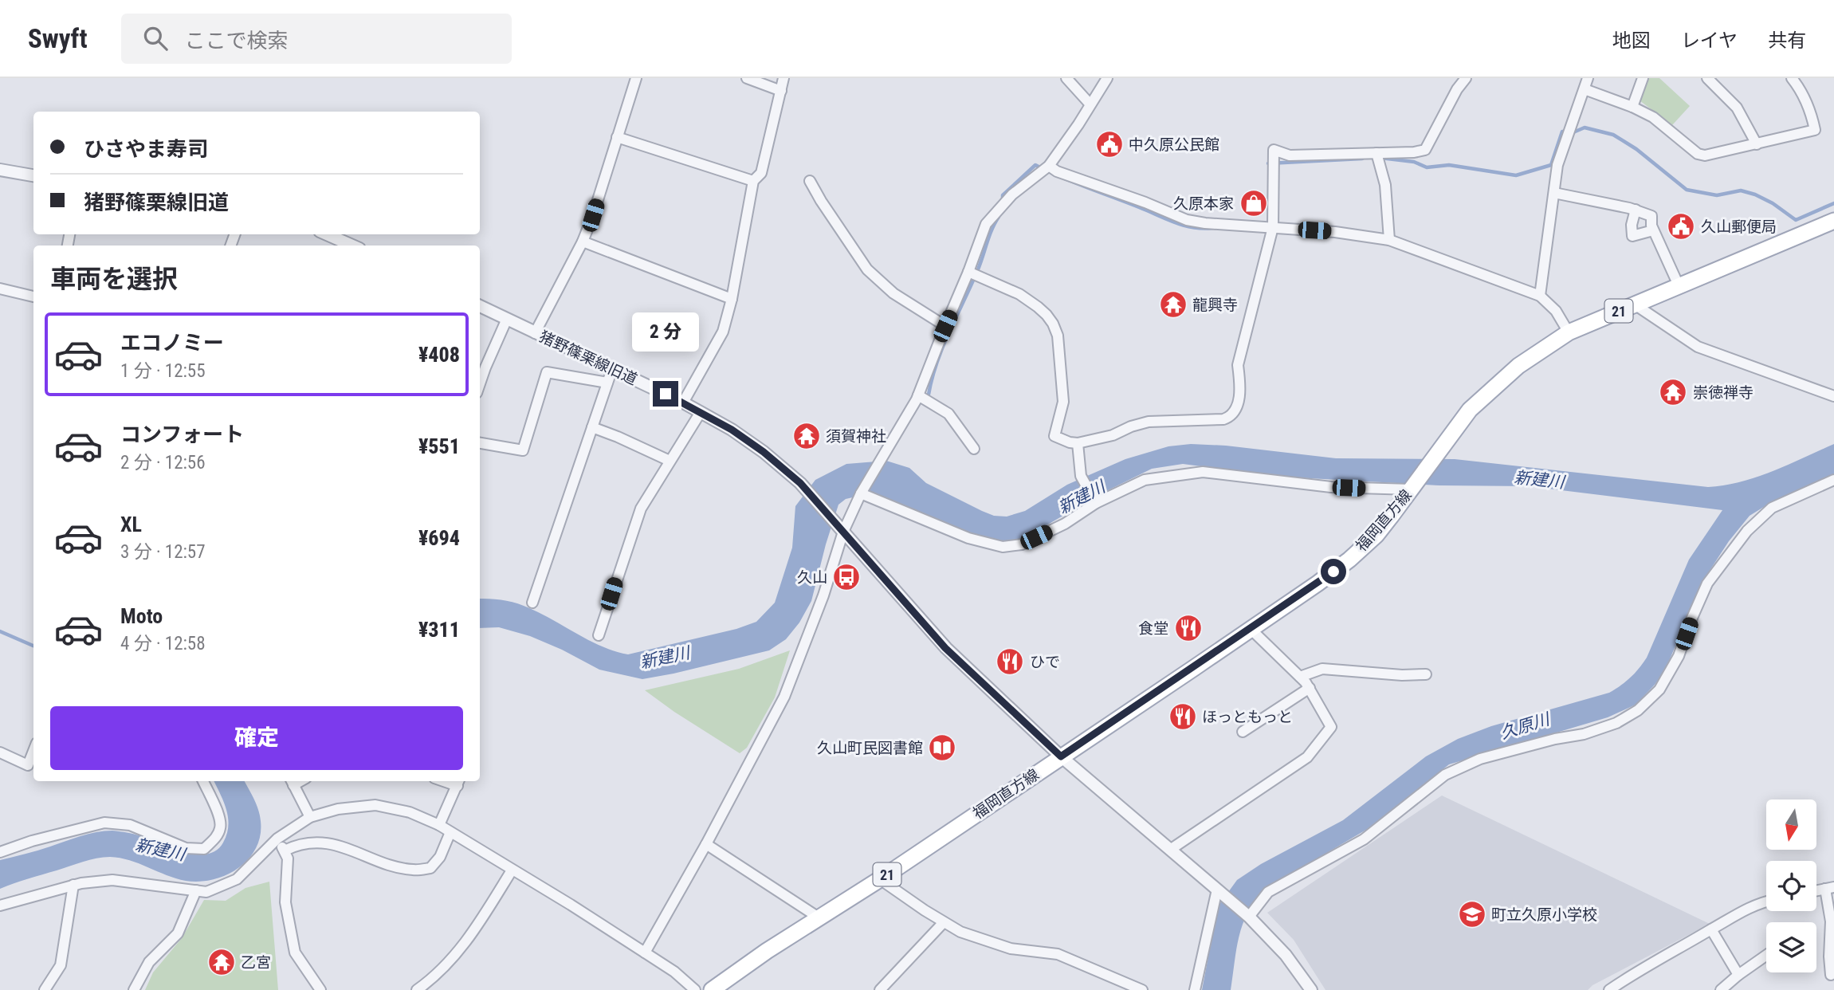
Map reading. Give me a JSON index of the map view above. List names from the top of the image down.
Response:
{
  "streets": {
    "main road": ["21", "福岡直方線"],
    "street": ["猪野篠栗線旧道"]
  },
  "crossings": [
    ["猪野篠栗線旧道", "福岡直方線"]
  ],
  "water": ["新建川", "久原川"],
  "places": {
    "public building": ["中久原公民館", "久山郵便局"],
    "shop": ["久原本家"],
    "temple": [
      "龍興寺",
      "崇徳禅寺",
      "須賀神社",
      "乙宮"
    ],
    "bus stop": ["久山"],
    "restaurant": ["食堂", "ひで", "ほっともっと"],
    "library": ["久山町民図書館"],
    "school or university": ["町立久原小学校"]
  },
  "north": "bottom",
  "page": {
    "header": "Swyft",
    "search": "ここで検索",
    "nav": ["地図", "レイヤ", "共有"],
    "banner": ["ひさやま寿司", "猪野篠栗線旧道"],
    "heading": "車両を選択",
    "bubble": "2 分",
    "list": [
      {
        "name": "エコノミー",
        "note": "1 分 · 12:55",
        "value": "¥408"
      },
      {
        "name": "コンフォート",
        "note": "2 分 · 12:56",
        "value": "¥551"
      },
      {
        "name": "XL",
        "note": "3 分 · 12:57",
        "value": "¥694"
      },
      {
        "name": "Moto",
        "note": "4 分 · 12:58",
        "value": "¥311"
      }
    ],
    "buttons": "確定"
  }
}
